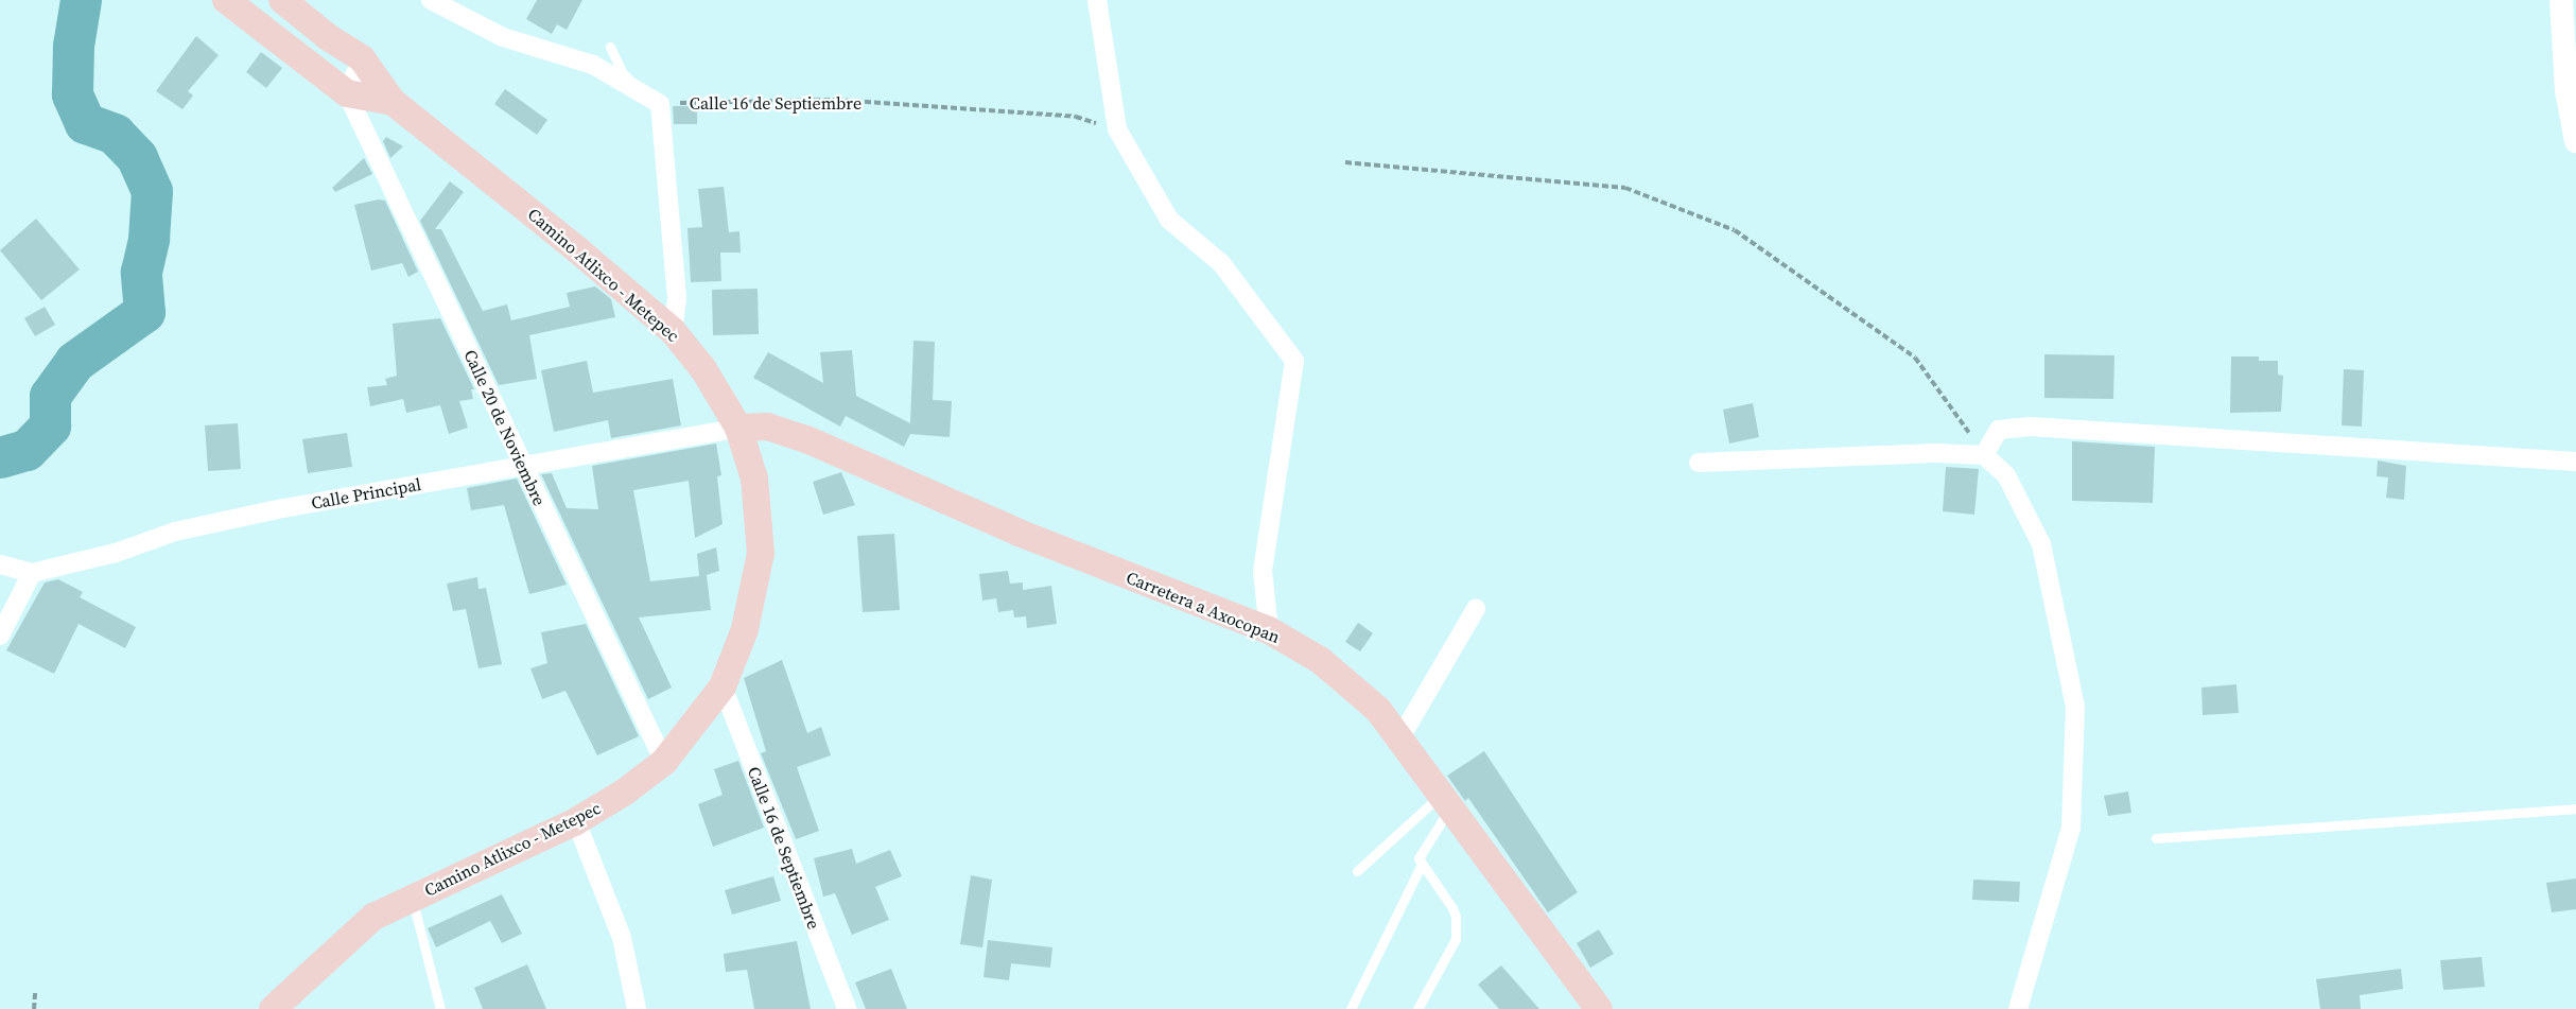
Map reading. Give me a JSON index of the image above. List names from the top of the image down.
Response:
{
  "streets": {
    "main road": ["Camino Atlixco - Metepec", "Carretera a Axocopan"],
    "street": ["Calle 16 de Septiembre", "Calle 20 de Noviembre", "Calle Principal"]
  },
  "crossings": [
    ["Calle 16 de Septiembre", "Camino Atlixco - Metepec"],
    ["Camino Atlixco - Metepec", "Calle 20 de Noviembre"],
    ["Camino Atlixco - Metepec", "Calle Principal"],
    ["Camino Atlixco - Metepec", "Carretera a Axocopan"],
    ["Calle 20 de Noviembre", "Calle Principal"],
    ["Calle Principal", "Carretera a Axocopan"]
  ]
}
